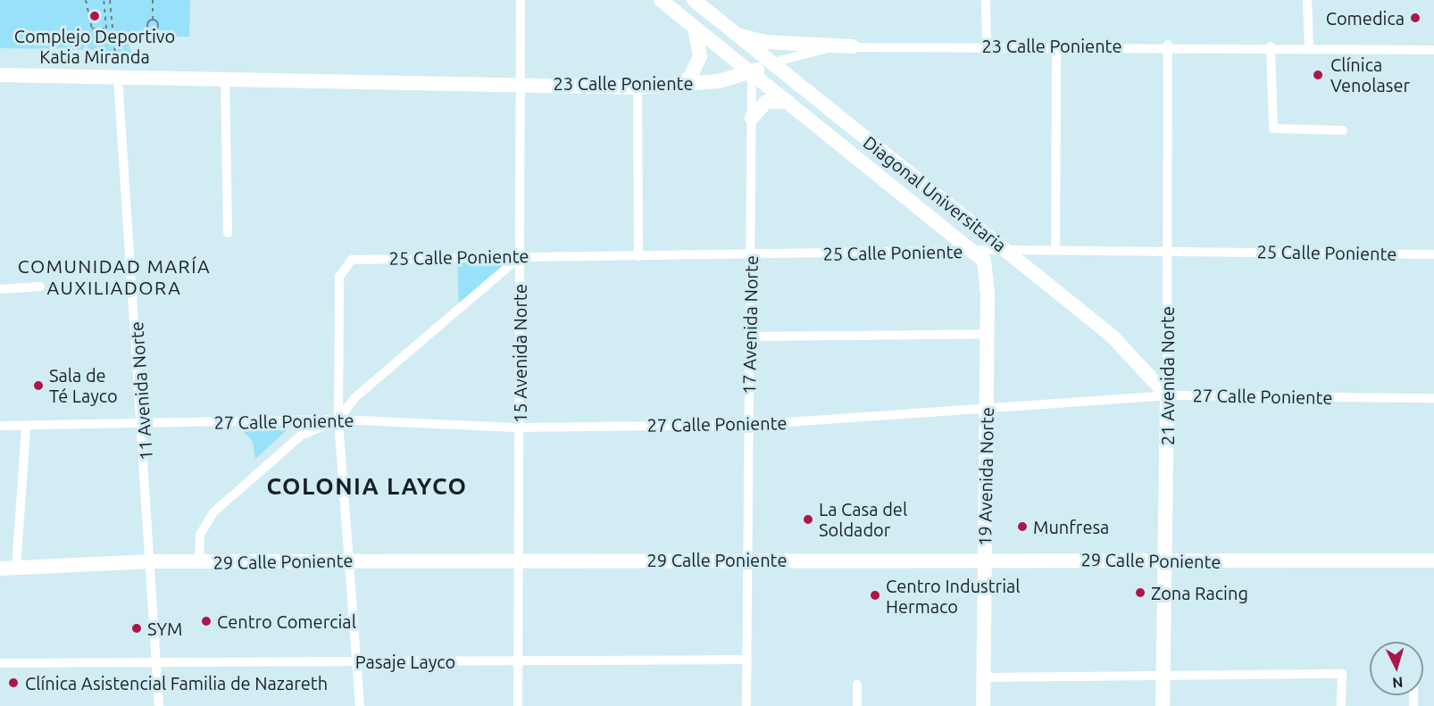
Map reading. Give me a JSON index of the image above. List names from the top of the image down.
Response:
{
  "streets": {
    "street": [
      "23 Calle Poniente",
      "Diagonal Universitaria",
      "25 Calle Poniente",
      "17 Avenida Norte",
      "15 Avenida Norte",
      "21 Avenida Norte",
      "11 Avenida Norte",
      "27 Calle Poniente",
      "19 Avenida Norte",
      "29 Calle Poniente",
      "Pasaje Layco"
    ]
  },
  "crossings": [
    ["23 Calle Poniente", "Diagonal Universitaria"],
    ["23 Calle Poniente", "17 Avenida Norte"],
    ["23 Calle Poniente", "15 Avenida Norte"],
    ["23 Calle Poniente", "21 Avenida Norte"],
    ["23 Calle Poniente", "11 Avenida Norte"],
    ["Diagonal Universitaria", "25 Calle Poniente"],
    ["Diagonal Universitaria", "17 Avenida Norte"],
    ["Diagonal Universitaria", "21 Avenida Norte"],
    ["Diagonal Universitaria", "27 Calle Poniente"],
    ["Diagonal Universitaria", "19 Avenida Norte"],
    ["25 Calle Poniente", "17 Avenida Norte"],
    ["25 Calle Poniente", "15 Avenida Norte"],
    ["25 Calle Poniente", "21 Avenida Norte"],
    ["25 Calle Poniente", "27 Calle Poniente"],
    ["25 Calle Poniente", "19 Avenida Norte"],
    ["17 Avenida Norte", "27 Calle Poniente"],
    ["17 Avenida Norte", "29 Calle Poniente"],
    ["17 Avenida Norte", "Pasaje Layco"],
    ["15 Avenida Norte", "27 Calle Poniente"],
    ["15 Avenida Norte", "29 Calle Poniente"],
    ["15 Avenida Norte", "Pasaje Layco"],
    ["21 Avenida Norte", "27 Calle Poniente"],
    ["21 Avenida Norte", "29 Calle Poniente"],
    ["11 Avenida Norte", "27 Calle Poniente"],
    ["11 Avenida Norte", "29 Calle Poniente"],
    ["11 Avenida Norte", "Pasaje Layco"],
    ["27 Calle Poniente", "19 Avenida Norte"],
    ["19 Avenida Norte", "29 Calle Poniente"]
  ],
  "districts": ["COMUNIDAD MARÍA AUXILIADORA", "COLONIA LAYCO"],
  "places": [
    "Complejo Deportivo Katia Miranda",
    "Comedica",
    "Clínica Venolaser",
    "Sala de Té Layco",
    "La Casa del Soldador",
    "Munfresa",
    "Zona Racing",
    "Centro Industrial Hermaco",
    "Centro Comercial",
    "SYM",
    "Clínica Asistencial Familia de Nazareth"
  ],
  "north": "bottom"
}
